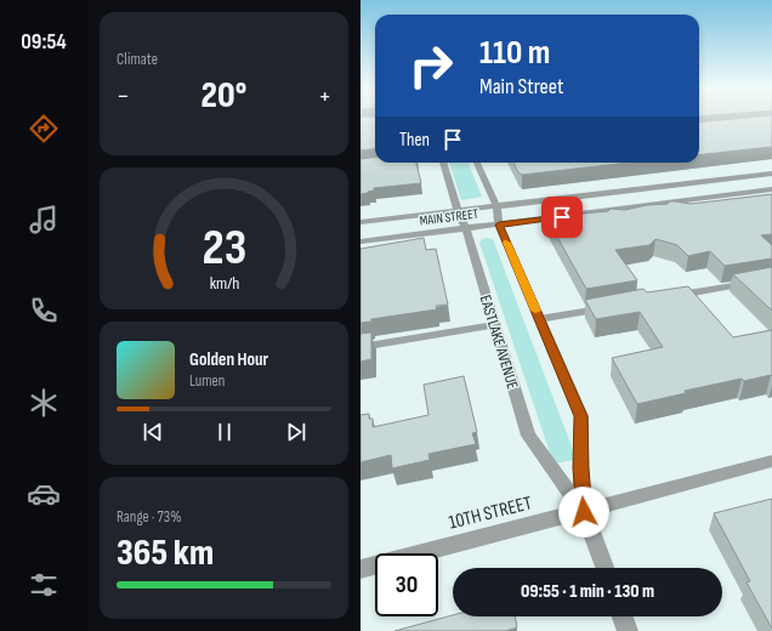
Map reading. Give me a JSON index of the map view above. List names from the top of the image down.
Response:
{
  "streets": {
    "street": ["MAIN STREET", "EASTLAKE AVENUE", "10TH STREET"]
  },
  "crossings": [
    ["MAIN STREET", "EASTLAKE AVENUE"],
    ["EASTLAKE AVENUE", "10TH STREET"]
  ],
  "page": {
    "tabs": "09:54",
    "tile": [
      "Climate",
      ["Range · 73%", "365 km"]
    ],
    "turn": ["110 m", "Main Street"],
    "heat": ["−", "20°", "+"],
    "then": "Then",
    "song": ["Golden Hour", "Lumen"],
    "limit": "30",
    "trip": "09:55 · 1 min · 130 m",
    "gauge": ["23", "km/h"]
  }
}
